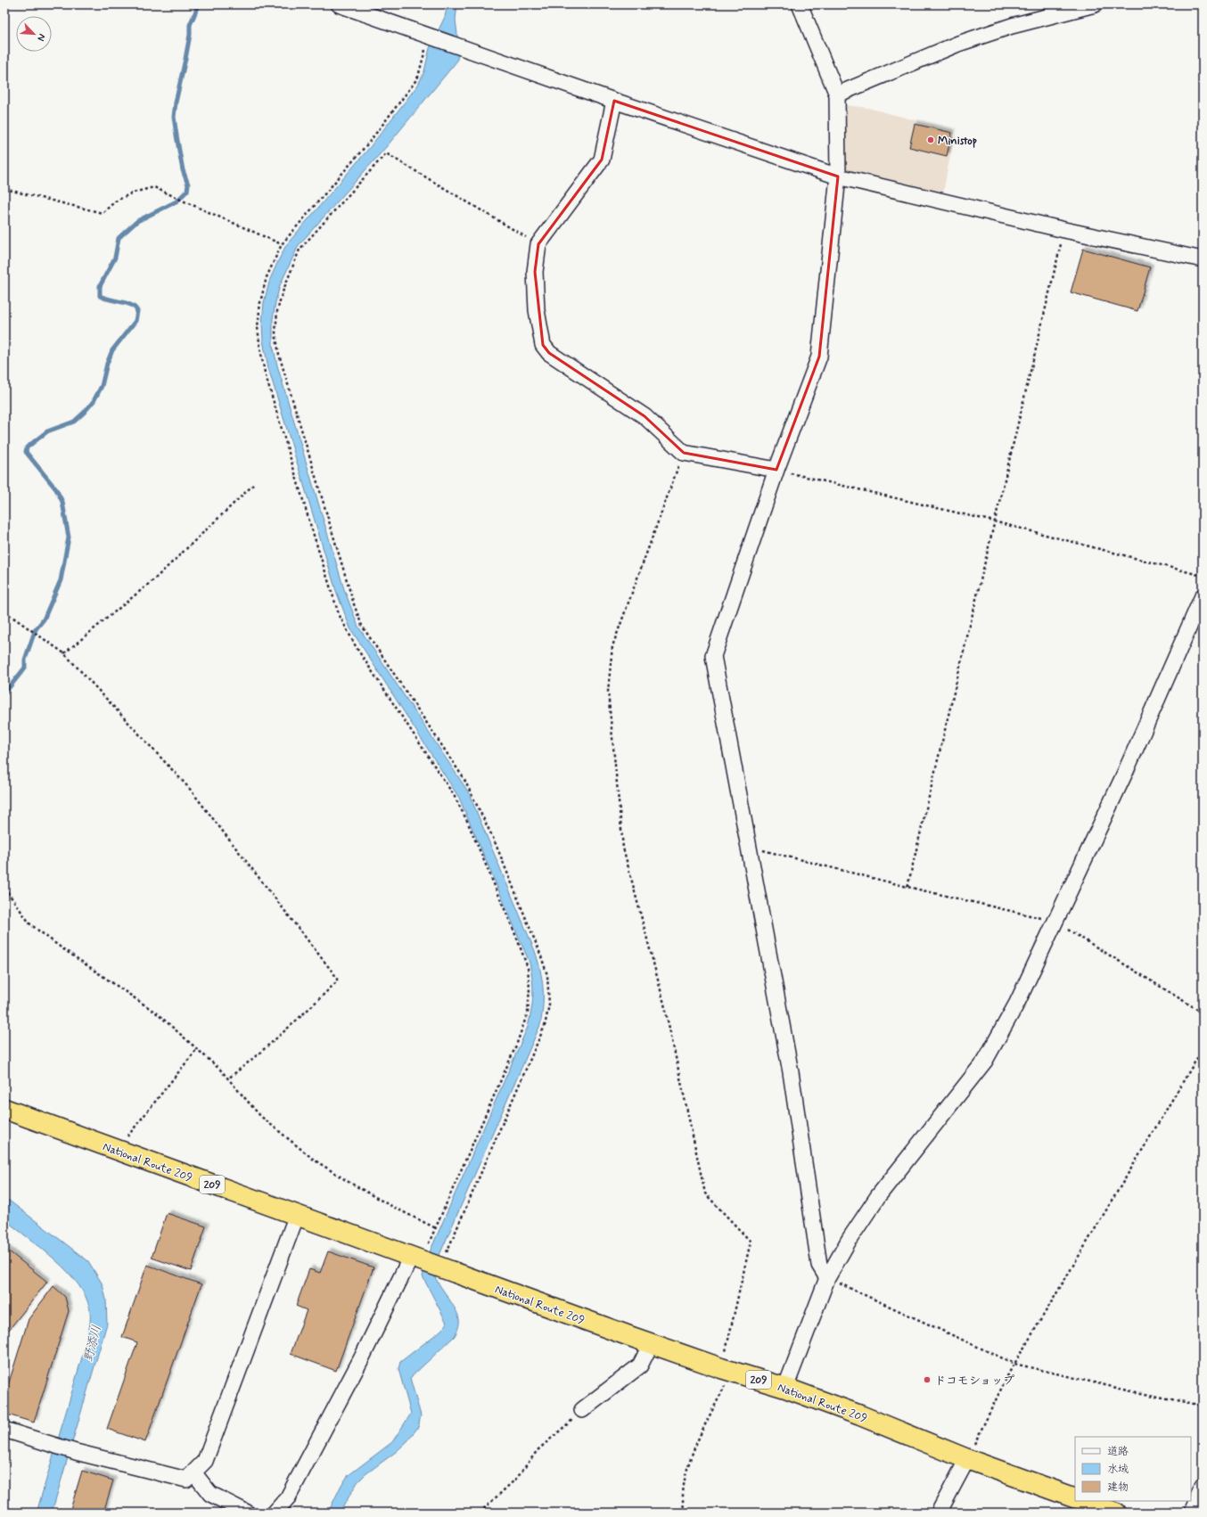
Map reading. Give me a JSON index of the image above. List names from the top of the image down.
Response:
{
  "streets": {
    "highway": ["National Route 209", "209"]
  },
  "water": ["野添川"],
  "places": ["Ministop", "ドコモショップ"],
  "legend": ["道路", "水域", "建物"],
  "north": "bottom right"
}
